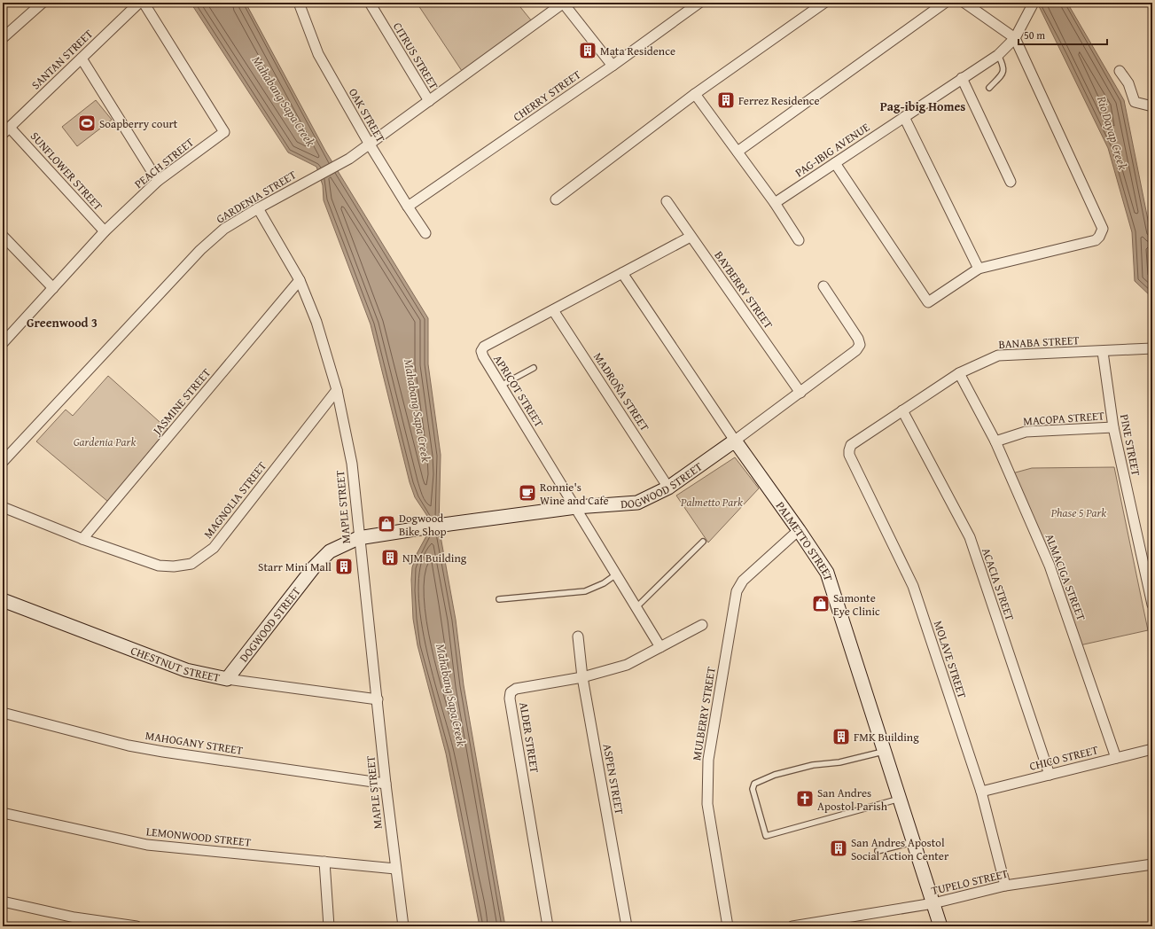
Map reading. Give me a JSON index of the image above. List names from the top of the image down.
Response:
{
  "streets": {
    "street": [
      "CITRUS STREET",
      "SANTAN STREET",
      "CHERRY STREET",
      "OAK STREET",
      "PAG-IBIG AVENUE",
      "PEACH STREET",
      "SUNFLOWER STREET",
      "GARDENIA STREET",
      "BAYBERRY STREET",
      "BANABA STREET",
      "APRICOT STREET",
      "MADROÑA STREET",
      "JASMINE STREET",
      "MACOPA STREET",
      "PINE STREET",
      "DOGWOOD STREET",
      "MAGNOLIA STREET",
      "MAPLE STREET",
      "PALMETTO STREET",
      "ALMACIGA STREET",
      "ACACIA STREET",
      "MOLAVE STREET",
      "CHESTNUT STREET",
      "MULBERRY STREET",
      "ALDER STREET",
      "MAHOGANY STREET",
      "CHICO STREET",
      "ASPEN STREET",
      "LEMONWOOD STREET",
      "TUPELO STREET"
    ]
  },
  "crossings": [
    ["CITRUS STREET", "GARDENIA STREET"],
    ["SANTAN STREET", "SUNFLOWER STREET"],
    ["CHERRY STREET", "OAK STREET"],
    ["OAK STREET", "GARDENIA STREET"],
    ["PEACH STREET", "SUNFLOWER STREET"],
    ["GARDENIA STREET", "MAPLE STREET"],
    ["BAYBERRY STREET", "APRICOT STREET"],
    ["BAYBERRY STREET", "DOGWOOD STREET"],
    ["BANABA STREET", "PINE STREET"],
    ["BANABA STREET", "ALMACIGA STREET"],
    ["BANABA STREET", "ACACIA STREET"],
    ["BANABA STREET", "MOLAVE STREET"],
    ["APRICOT STREET", "MADROÑA STREET"],
    ["APRICOT STREET", "DOGWOOD STREET"],
    ["APRICOT STREET", "PALMETTO STREET"],
    ["APRICOT STREET", "ALDER STREET"],
    ["MADROÑA STREET", "DOGWOOD STREET"],
    ["JASMINE STREET", "MAGNOLIA STREET"],
    ["JASMINE STREET", "MAPLE STREET"],
    ["MACOPA STREET", "PINE STREET"],
    ["MACOPA STREET", "ALMACIGA STREET"],
    ["DOGWOOD STREET", "MAPLE STREET"],
    ["DOGWOOD STREET", "PALMETTO STREET"],
    ["DOGWOOD STREET", "CHESTNUT STREET"],
    ["MAGNOLIA STREET", "MAPLE STREET"],
    ["MAPLE STREET", "CHESTNUT STREET"],
    ["MAPLE STREET", "MAHOGANY STREET"],
    ["MAPLE STREET", "LEMONWOOD STREET"],
    ["PALMETTO STREET", "MULBERRY STREET"],
    ["PALMETTO STREET", "TUPELO STREET"],
    ["ALMACIGA STREET", "CHICO STREET"],
    ["ACACIA STREET", "CHICO STREET"],
    ["MOLAVE STREET", "CHICO STREET"],
    ["MOLAVE STREET", "TUPELO STREET"],
    ["ALDER STREET", "ASPEN STREET"]
  ],
  "districts": ["Pag-ibig Homes", "Greenwood 3"],
  "water": ["Mahabang Sapa Creek", "Rio Dayap Creek"],
  "parks": ["Gardenia Park", "Palmetto Park", "Phase 5 Park"],
  "places": {
    "building": [
      "Mata Residence",
      "Ferrez Residence",
      "NJM Building",
      "Starr Mini Mall",
      "FMK Building",
      "San Andres Apostol Social Action Center"
    ],
    "sports": ["Soapberry court"],
    "cafe": ["Ronnie's Wine and Cafe"],
    "shop": ["Dogwood Bike Shop", "Samonte Eye Clinic"],
    "church": ["San Andres Apostol Parish"]
  },
  "scale_bar": "50 m"
}
